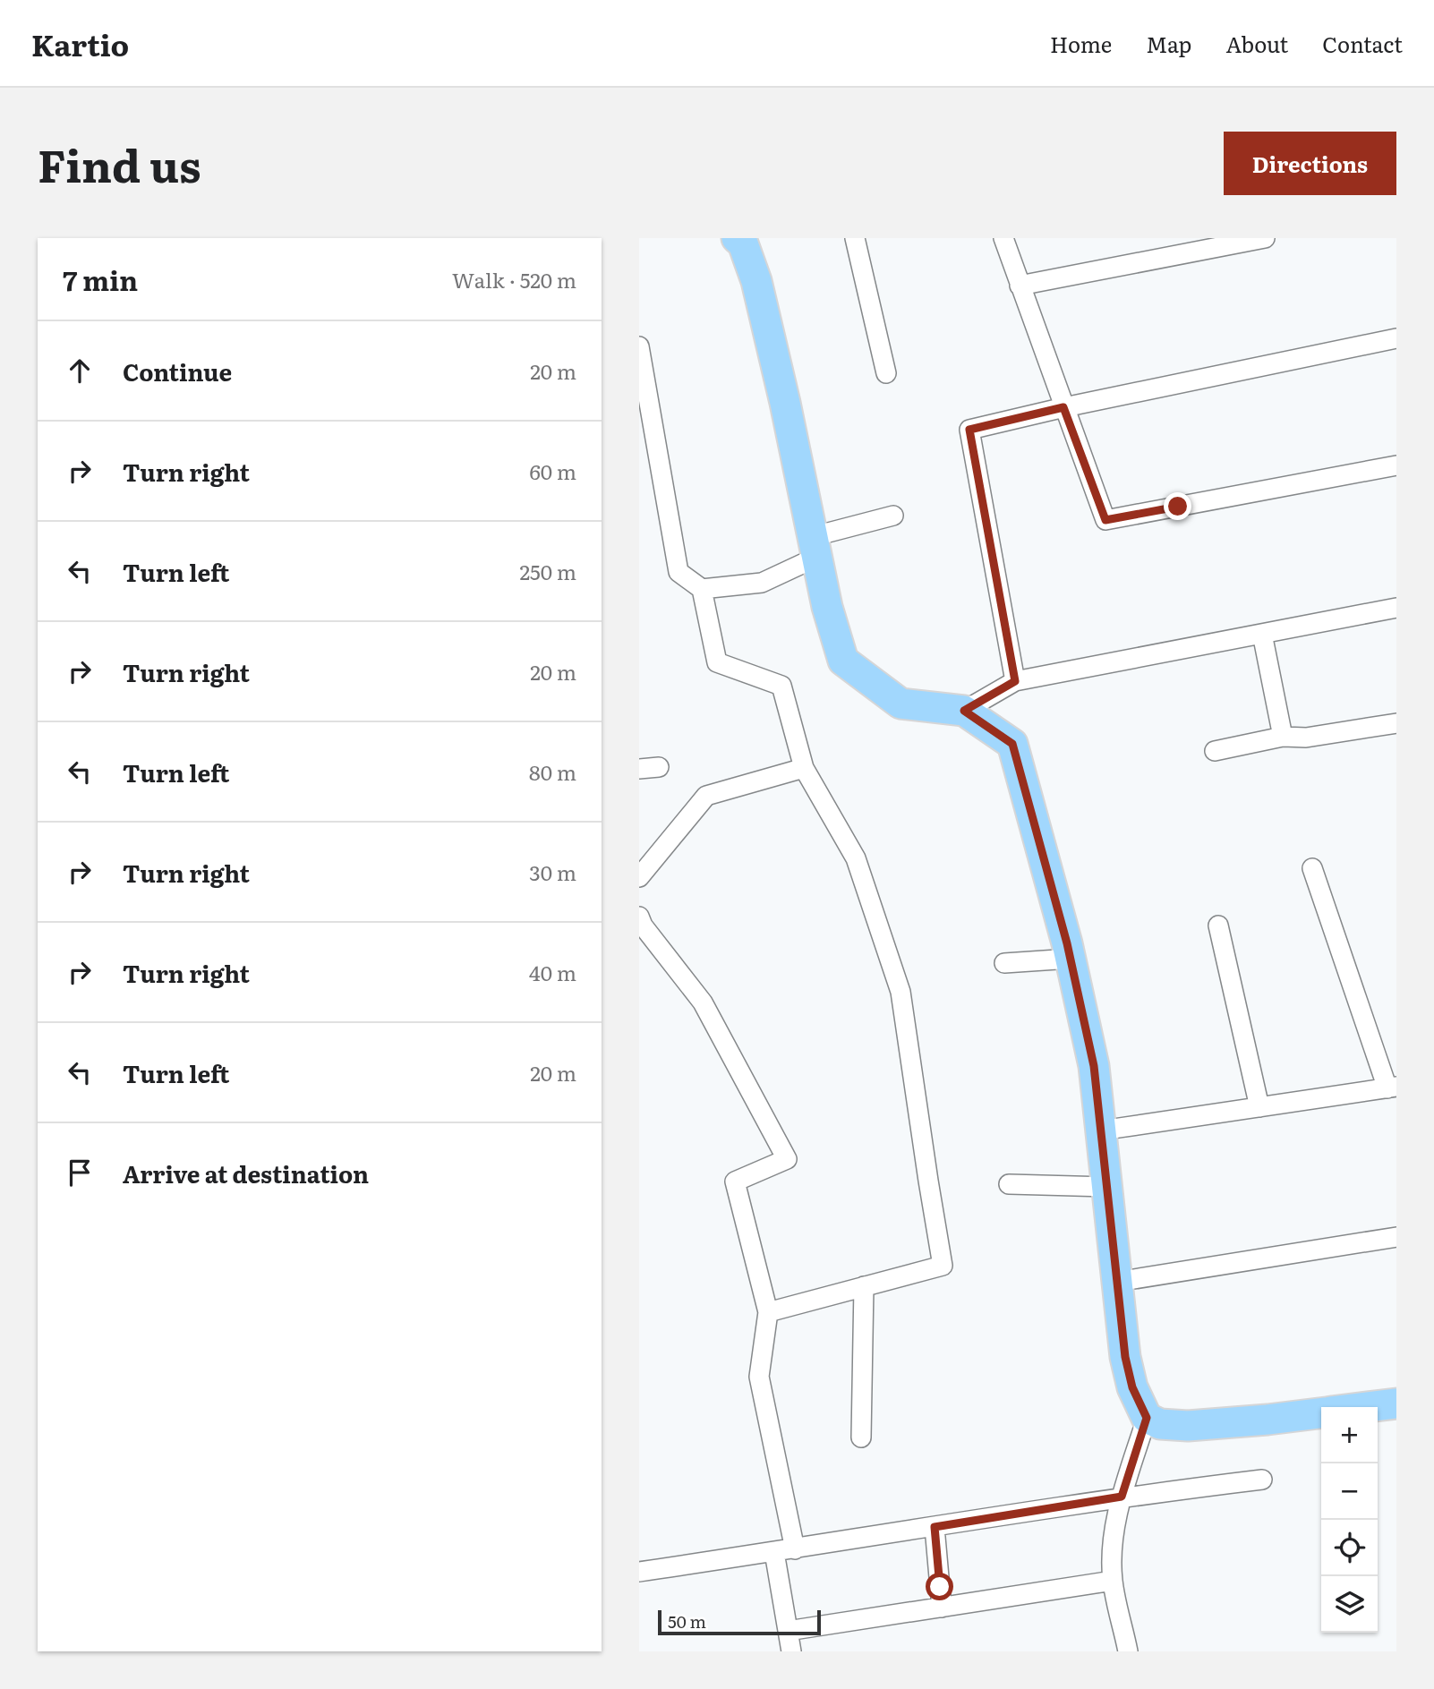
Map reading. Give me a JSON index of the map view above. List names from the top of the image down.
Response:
{
  "scale_bar": "50 m",
  "page": {
    "header": "Kartio",
    "nav": [
      "Home",
      "Map",
      "About",
      "Contact"
    ],
    "title": "Find us",
    "buttons": "Directions",
    "heading": ["7 min", "Walk · 520 m"],
    "list": [
      ["Continue", "20 m"],
      ["Turn right", "60 m"],
      ["Turn left", "250 m"],
      ["Turn right", "20 m"],
      ["Turn left", "80 m"],
      ["Turn right", "30 m"],
      ["Turn right", "40 m"],
      ["Turn left", "20 m"],
      "Arrive at destination"
    ],
    "map_buttons": ["+", "−"],
    "scale": "50 m"
  }
}
